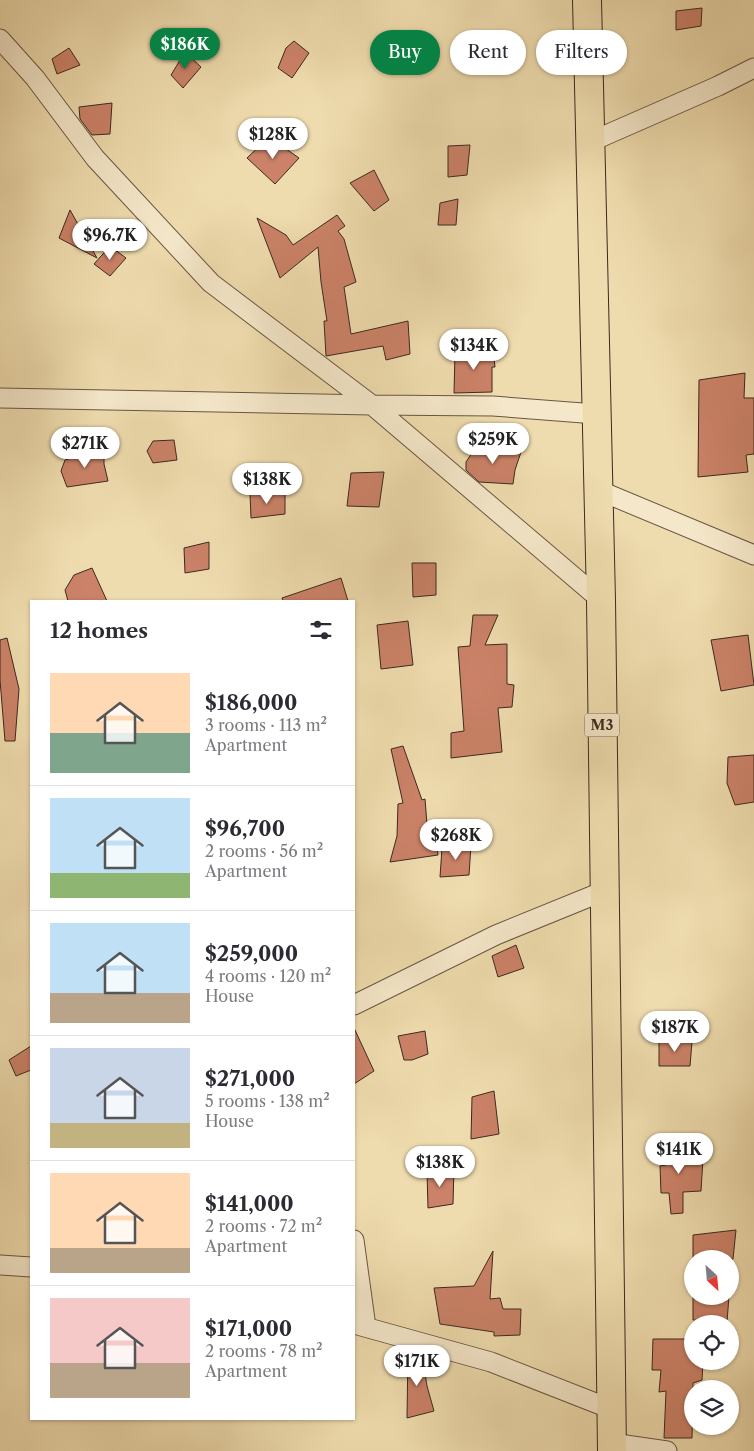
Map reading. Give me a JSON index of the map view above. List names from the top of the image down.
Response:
{
  "streets": {
    "main road": ["M3"]
  },
  "north": "bottom right",
  "page": {
    "price": [
      "$186K",
      "$128K",
      "$96.7K",
      "$134K",
      "$259K",
      "$271K",
      "$138K",
      "$268K",
      "$187K",
      "$141K",
      "$138K",
      "$171K"
    ],
    "chip": ["Buy", "Rent", "Filters"],
    "heading": "12 homes",
    "list": [
      {
        "name": "$186,000",
        "note": "3 rooms · 113 m² · Apartment"
      },
      {
        "name": "$96,700",
        "note": "2 rooms · 56 m² · Apartment"
      },
      {
        "name": "$259,000",
        "note": "4 rooms · 120 m² · House"
      },
      {
        "name": "$271,000",
        "note": "5 rooms · 138 m² · House"
      },
      {
        "name": "$141,000",
        "note": "2 rooms · 72 m² · Apartment"
      },
      {
        "name": "$171,000",
        "note": "2 rooms · 78 m² · Apartment"
      }
    ]
  }
}
